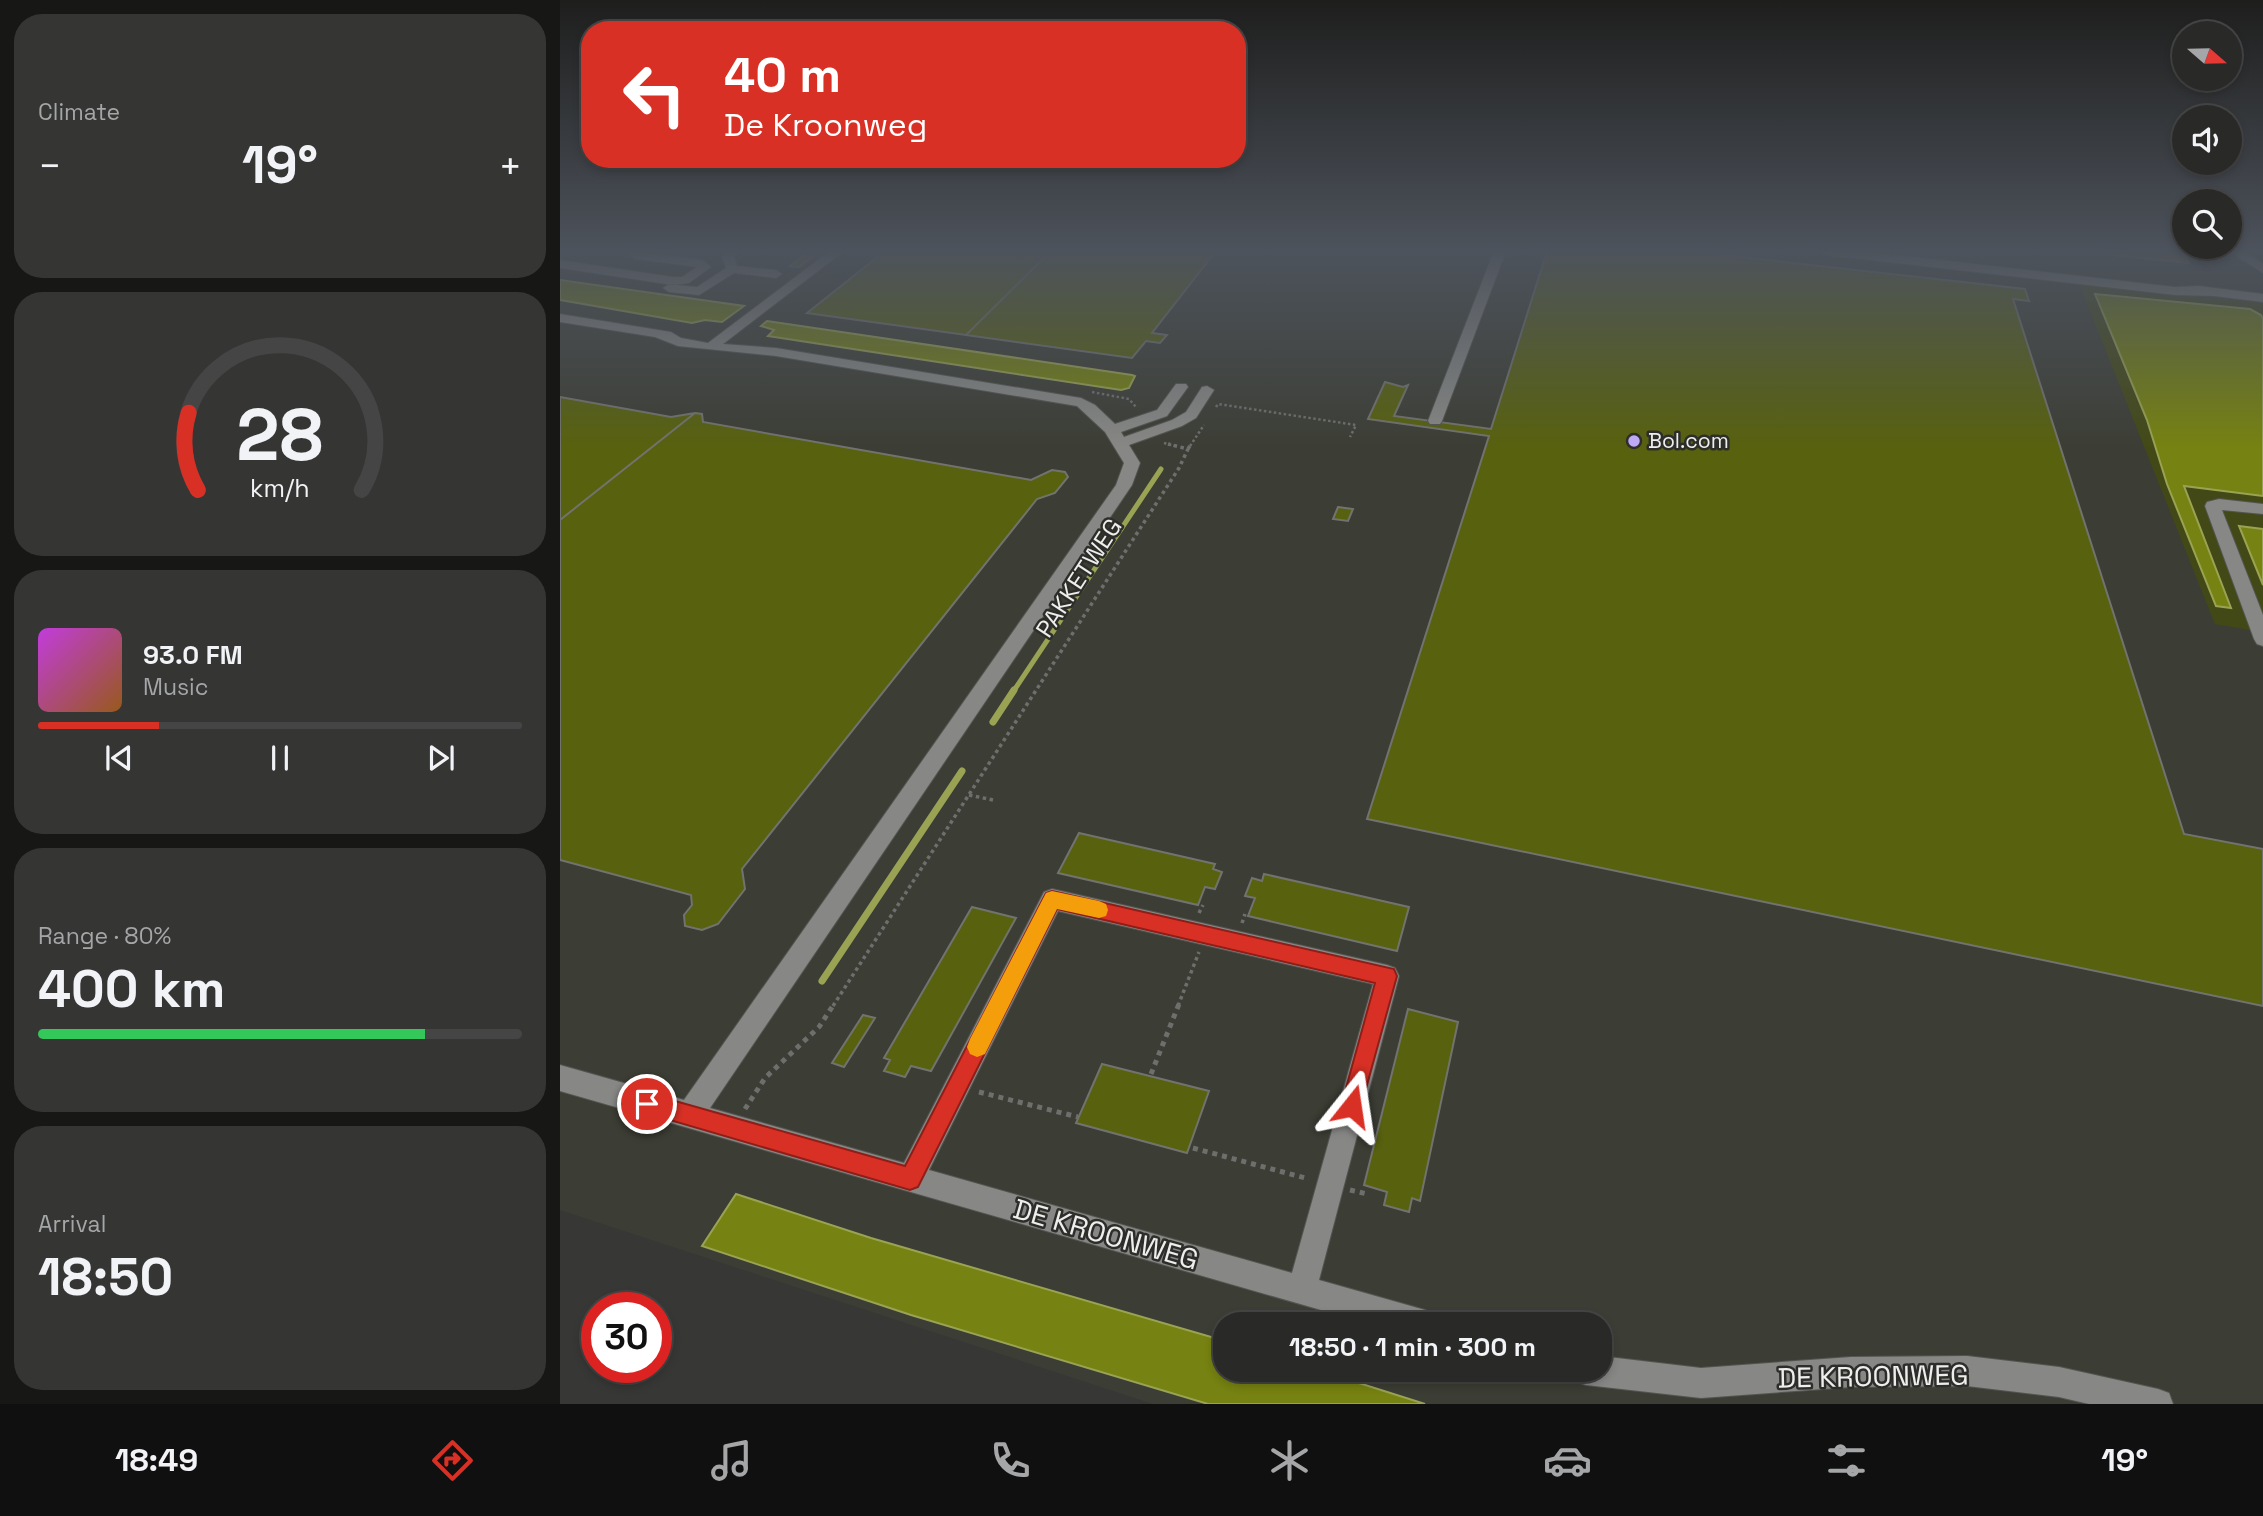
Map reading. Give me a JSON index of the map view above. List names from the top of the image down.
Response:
{
  "streets": {
    "street": ["PAKKETWEG", "DE KROONWEG"]
  },
  "crossings": [
    ["PAKKETWEG", "DE KROONWEG"]
  ],
  "places": ["Bol.com"],
  "north": "right",
  "page": {
    "tile": [
      "Climate",
      ["Range · 80%", "400 km"],
      ["Arrival", "18:50"]
    ],
    "turn": ["40 m", "De Kroonweg"],
    "heat": ["−", "19°", "+"],
    "song": ["93.0 FM", "Music"],
    "limit": "30",
    "trip": "18:50 · 1 min · 300 m",
    "tabs": ["18:49", "19°"],
    "gauge": ["28", "km/h"]
  }
}
